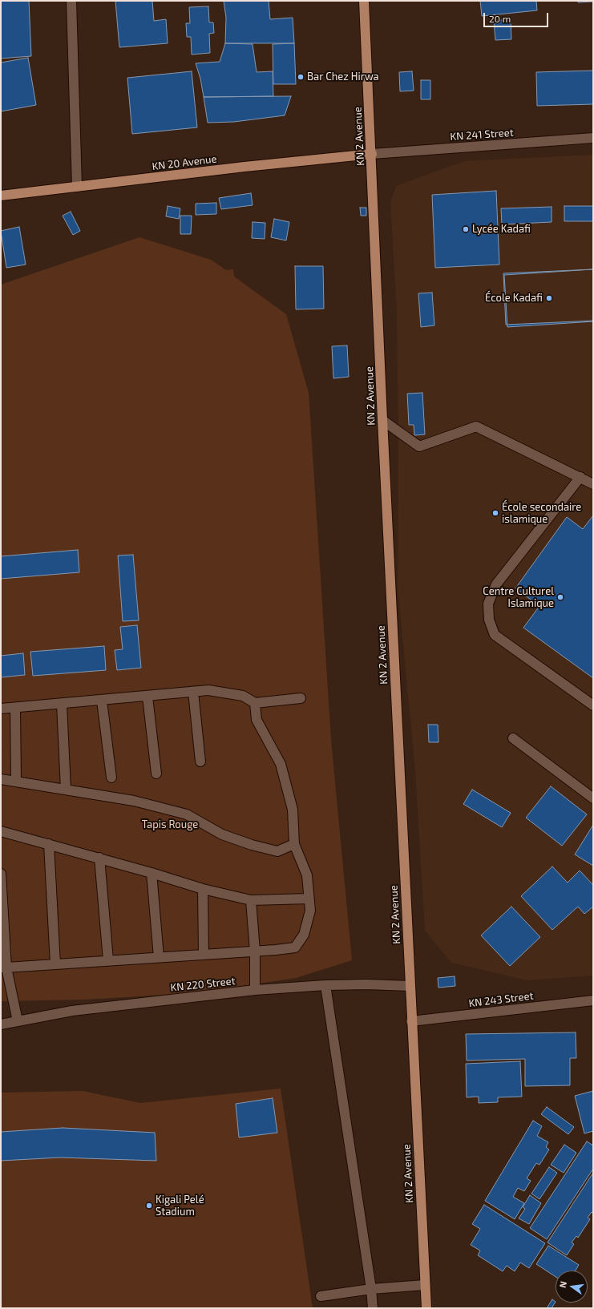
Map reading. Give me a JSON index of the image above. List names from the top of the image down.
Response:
{
  "streets": {
    "main road": ["KN 2 Avenue", "KN 20 Avenue"],
    "street": ["KN 241 Street", "KN 220 Street", "KN 243 Street"]
  },
  "crossings": [
    ["KN 241 Street", "KN 2 Avenue"],
    ["KN 241 Street", "KN 20 Avenue"],
    ["KN 2 Avenue", "KN 20 Avenue"],
    ["KN 2 Avenue", "KN 220 Street"],
    ["KN 2 Avenue", "KN 243 Street"]
  ],
  "parks": ["Tapis Rouge"],
  "places": [
    "Bar Chez Hirwa",
    "Lycée Kadafi",
    "École Kadafi",
    "École secondaire islamique",
    "Centre Culturel Islamique",
    "Kigali Pelé Stadium"
  ],
  "scale_bar": "20 m",
  "north": "left"
}
